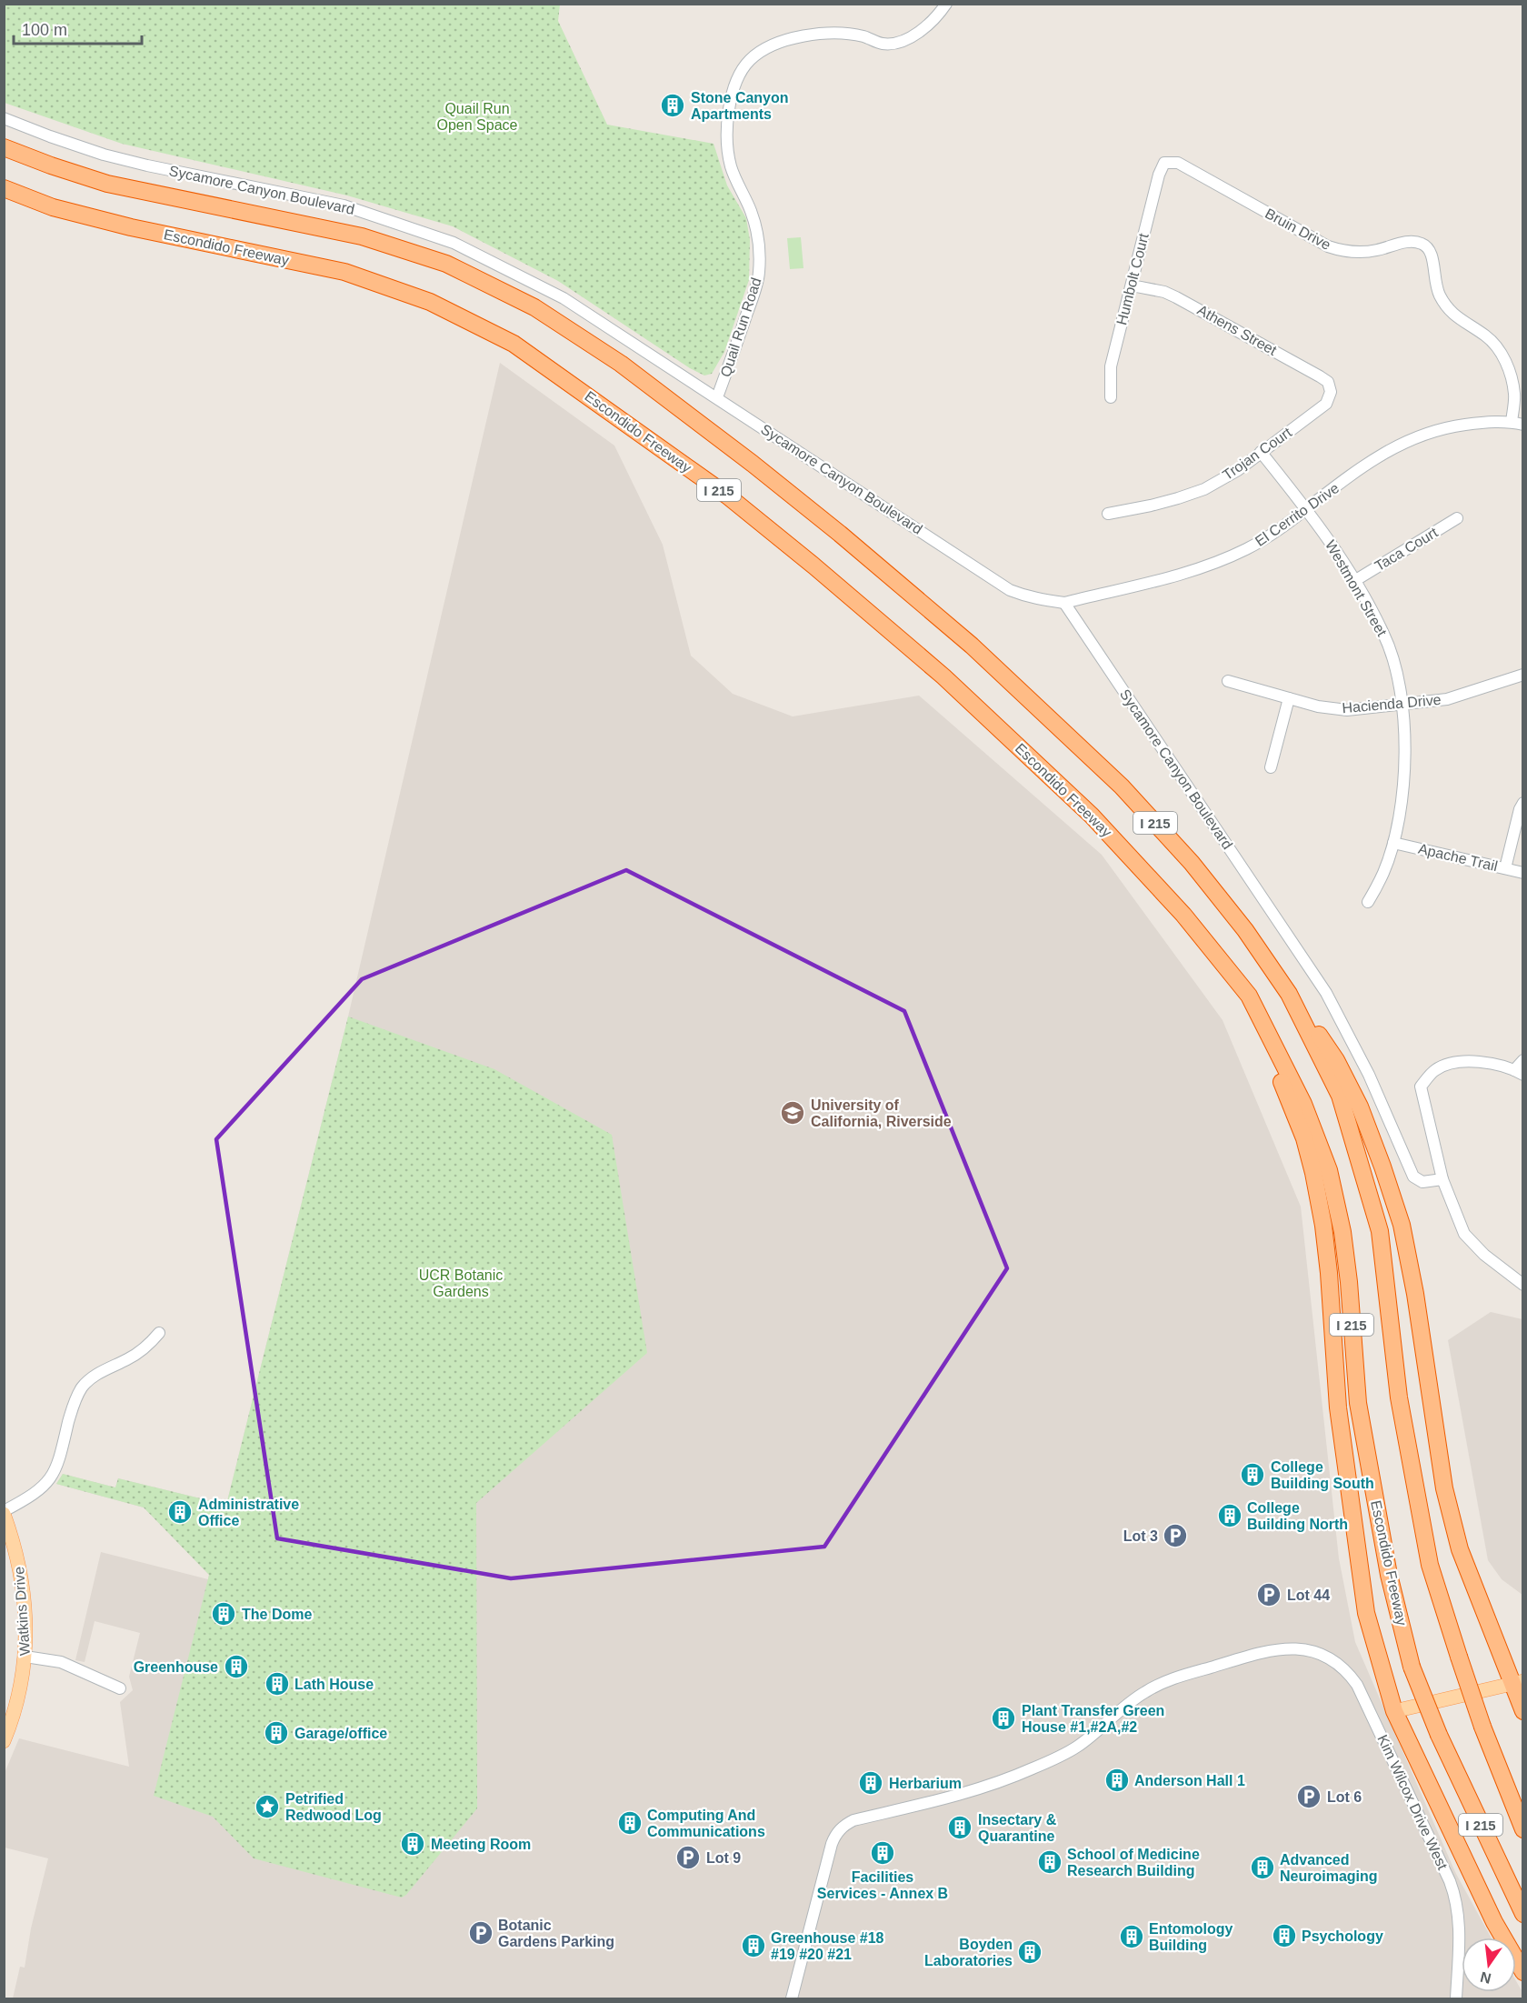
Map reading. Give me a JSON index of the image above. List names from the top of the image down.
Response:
{
  "streets": {
    "highway": ["Escondido Freeway", "I 215"],
    "main road": ["Watkins Drive"],
    "street": [
      "Sycamore Canyon Boulevard",
      "Bruin Drive",
      "Humbolt Court",
      "Quail Run Road",
      "Athens Street",
      "Trojan Court",
      "El Cerrito Drive",
      "Taca Court",
      "Westmont Street",
      "Hacienda Drive",
      "Apache Trail",
      "Kim Wilcox Drive West"
    ]
  },
  "crossings": [
    ["Sycamore Canyon Boulevard", "Quail Run Road"],
    ["Sycamore Canyon Boulevard", "El Cerrito Drive"],
    ["Bruin Drive", "Humbolt Court"],
    ["Bruin Drive", "El Cerrito Drive"],
    ["Humbolt Court", "Athens Street"],
    ["Athens Street", "Trojan Court"],
    ["Trojan Court", "Westmont Street"],
    ["El Cerrito Drive", "Westmont Street"],
    ["Taca Court", "Westmont Street"],
    ["Westmont Street", "Hacienda Drive"],
    ["Westmont Street", "Apache Trail"]
  ],
  "parks": ["Quail Run Open Space", "UCR Botanic Gardens"],
  "places": {
    "building": [
      "Stone Canyon Apartments",
      "College Building South",
      "Administrative Office",
      "College Building North",
      "The Dome",
      "Greenhouse",
      "Lath House",
      "Plant Transfer Green House #1,#2A,#2",
      "Garage/office",
      "Anderson Hall 1",
      "Herbarium",
      "Computing And Communications",
      "Insectary & Quarantine",
      "Meeting Room",
      "Facilities Services - Annex B",
      "School of Medicine Research Building",
      "Advanced Neuroimaging",
      "Psychology",
      "Entomology Building",
      "Greenhouse #18 #19 #20 #21",
      "Boyden Laboratories"
    ],
    "school or university": ["University of California, Riverside"],
    "parking": [
      "Lot 3",
      "Lot 44",
      "Lot 6",
      "Lot 9",
      "Botanic Gardens Parking"
    ],
    "place": ["Petrified Redwood Log"]
  },
  "scale_bar": "100 m",
  "north": "bottom"
}
